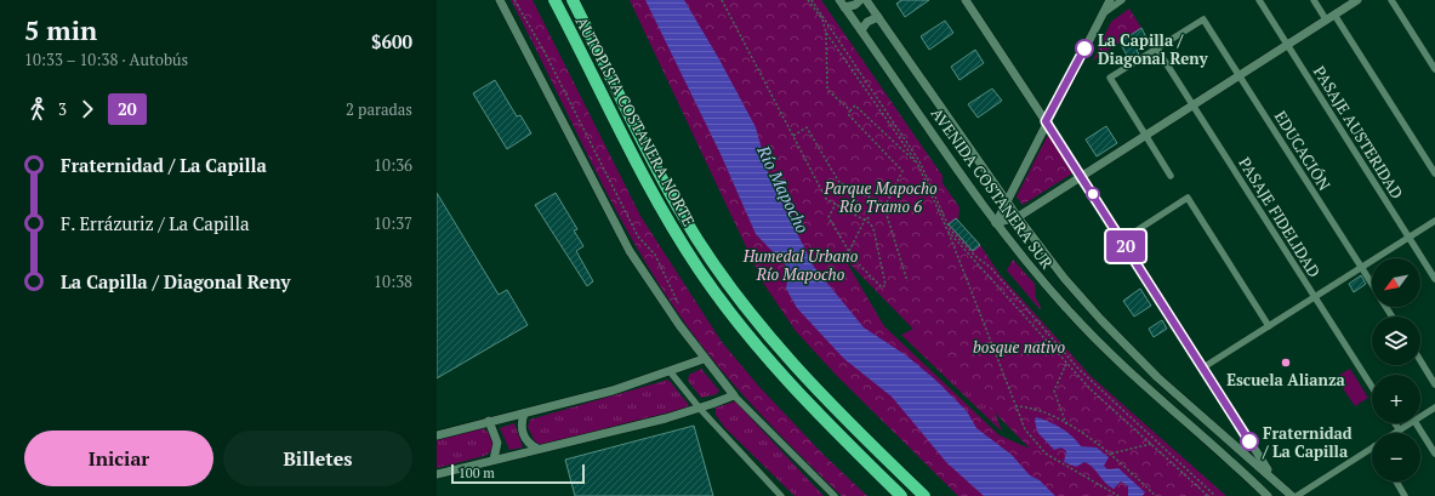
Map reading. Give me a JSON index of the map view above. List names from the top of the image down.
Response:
{
  "streets": {
    "highway": ["AUTOPISTA COSTANERA NORTE"],
    "street": [
      "PASAJE AUSTERIDAD",
      "EDUCACIÓN",
      "AVENIDA COSTANERA SUR",
      "PASAJE FIDELIDAD"
    ]
  },
  "crossings": [
    ["EDUCACIÓN", "PASAJE FIDELIDAD"]
  ],
  "water": ["Río Mapocho"],
  "parks": ["Parque Mapocho Río Tramo 6", "Humedal Urbano Río Mapocho", "bosque nativo"],
  "places": ["La Capilla / Diagonal Reny", "Escuela Alianza", "Fraternidad / La Capilla"],
  "lines": ["bus line 20"],
  "scale_bar": "100 m",
  "north": "bottom left",
  "page": {
    "heading": ["5 min", "10:33 – 10:38 · Autobús", "$600"],
    "on_map": "20",
    "legs": ["3", "20", "2 paradas"],
    "list": [
      {
        "name": "Fraternidad / La Capilla",
        "value": "10:36"
      },
      {
        "name": "F. Errázuriz / La Capilla",
        "value": "10:37"
      },
      {
        "name": "La Capilla / Diagonal Reny",
        "value": "10:38"
      }
    ],
    "map_buttons": ["+", "−"],
    "buttons": ["Iniciar", "Billetes"],
    "scale": "100 m"
  }
}
